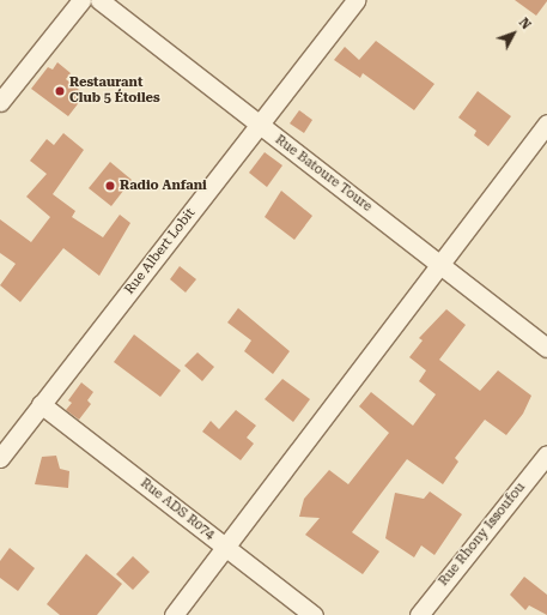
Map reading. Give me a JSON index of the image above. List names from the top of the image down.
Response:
{
  "streets": {
    "street": [
      "Rue Batoure Toure",
      "Rue Albert Lobit",
      "Rue ADS R074",
      "Rue Rhony Issoufou"
    ]
  },
  "crossings": [
    ["Rue Batoure Toure", "Rue Albert Lobit"],
    ["Rue Albert Lobit", "Rue ADS R074"]
  ],
  "places": ["Restaurant Club 5 Étoiles", "Radio Anfani"],
  "north": "top right"
}
